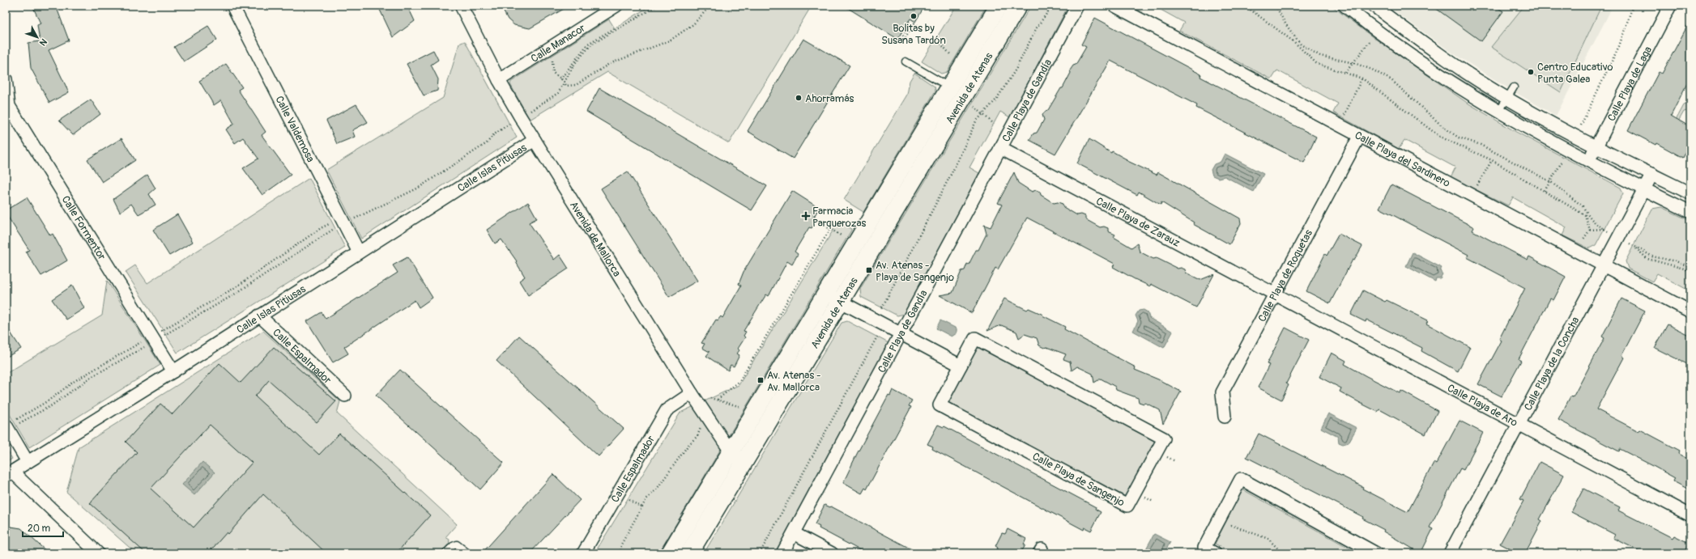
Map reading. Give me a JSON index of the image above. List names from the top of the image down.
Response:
{
  "streets": {
    "main road": ["Avenida de Atenas"],
    "street": [
      "Calle Manacor",
      "Calle Playa de Laga",
      "Calle Playa de Gandía",
      "Calle Valdemosa",
      "Calle Playa del Sardinero",
      "Calle Islas Pitiusas",
      "Calle Playa de Zarauz",
      "Calle Formentor",
      "Avenida de Mallorca",
      "Calle Playa de Roquetas",
      "Calle Espalmador",
      "Calle Playa de la Concha",
      "Calle Playa de Aro",
      "Calle Playa de Sangenjo"
    ]
  },
  "crossings": [
    ["Calle Manacor", "Avenida de Mallorca"],
    ["Avenida de Atenas", "Avenida de Mallorca"],
    ["Calle Playa de Gandía", "Calle Playa de Zarauz"],
    ["Calle Valdemosa", "Calle Islas Pitiusas"],
    ["Calle Playa del Sardinero", "Calle Playa de Roquetas"],
    ["Calle Playa del Sardinero", "Calle Playa de la Concha"],
    ["Calle Islas Pitiusas", "Calle Formentor"],
    ["Calle Islas Pitiusas", "Avenida de Mallorca"],
    ["Calle Islas Pitiusas", "Calle Espalmador"],
    ["Calle Playa de Zarauz", "Calle Playa de Roquetas"],
    ["Calle Playa de Zarauz", "Calle Playa de Aro"],
    ["Avenida de Mallorca", "Calle Espalmador"],
    ["Calle Playa de Roquetas", "Calle Playa de Aro"],
    ["Calle Playa de la Concha", "Calle Playa de Aro"]
  ],
  "places": {
    "other": ["Bolitas by Susana Tardón", "Centro Educativo Punta Galea", "Ahorramás"],
    "health": ["Farmacia Parquerozas"],
    "transit": ["Av. Atenas - Playa de Sangenjo", "Av. Atenas - Av. Mallorca"]
  },
  "scale_bar": "20 m",
  "north": "bottom right"
}
